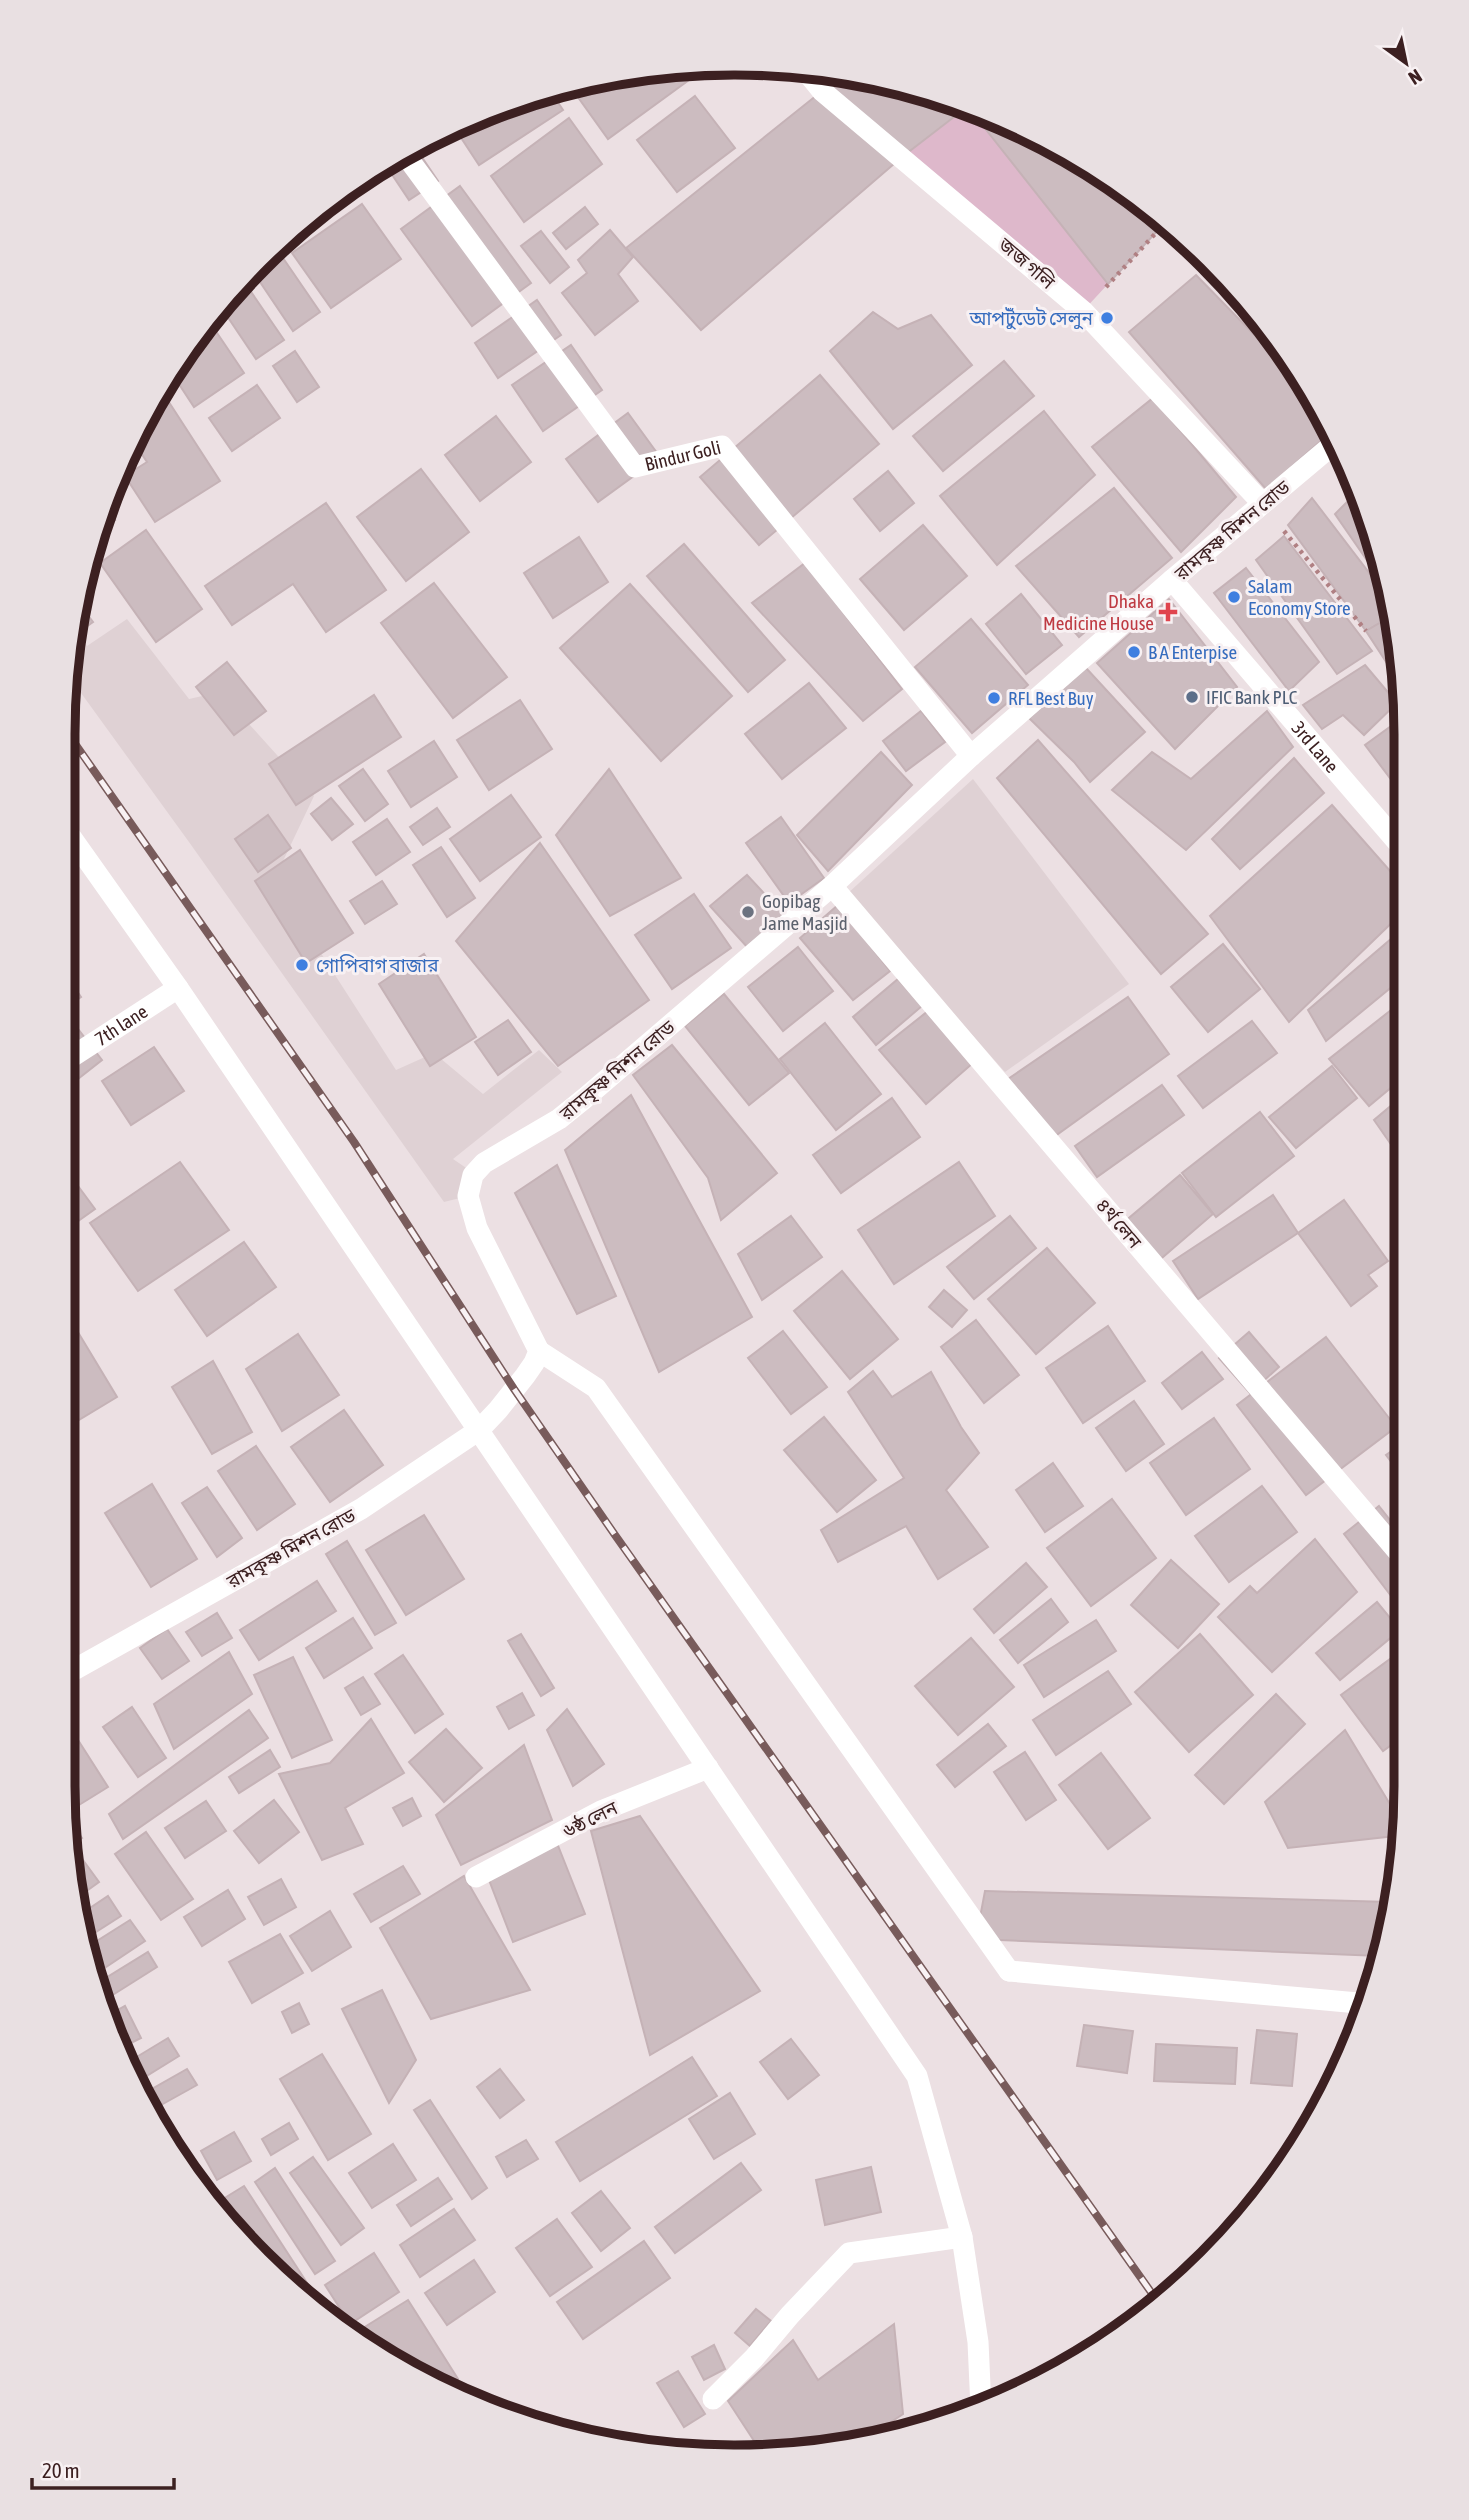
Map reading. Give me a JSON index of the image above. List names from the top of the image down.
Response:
{
  "streets": {
    "street": [
      "জজ গলি",
      "Bindur Goli",
      "রামকৃষ্ণ মিশন রোড",
      "3rd Lane",
      "7th lane",
      "৪র্থ লেন",
      "৬ষ্ঠ লেন"
    ]
  },
  "crossings": [
    ["জজ গলি", "রামকৃষ্ণ মিশন রোড"],
    ["Bindur Goli", "রামকৃষ্ণ মিশন রোড"],
    ["রামকৃষ্ণ মিশন রোড", "3rd Lane"],
    ["রামকৃষ্ণ মিশন রোড", "৪র্থ লেন"]
  ],
  "places": {
    "other": [
      "আপটুঁডেট সেলুন",
      "Salam Economy Store",
      "B A Enterpise",
      "IFIC Bank PLC",
      "RFL Best Buy",
      "Gopibag Jame Masjid",
      "গোপিবাগ বাজার"
    ],
    "health": ["Dhaka Medicine House"]
  },
  "scale_bar": "20 m",
  "north": "bottom right"
}
